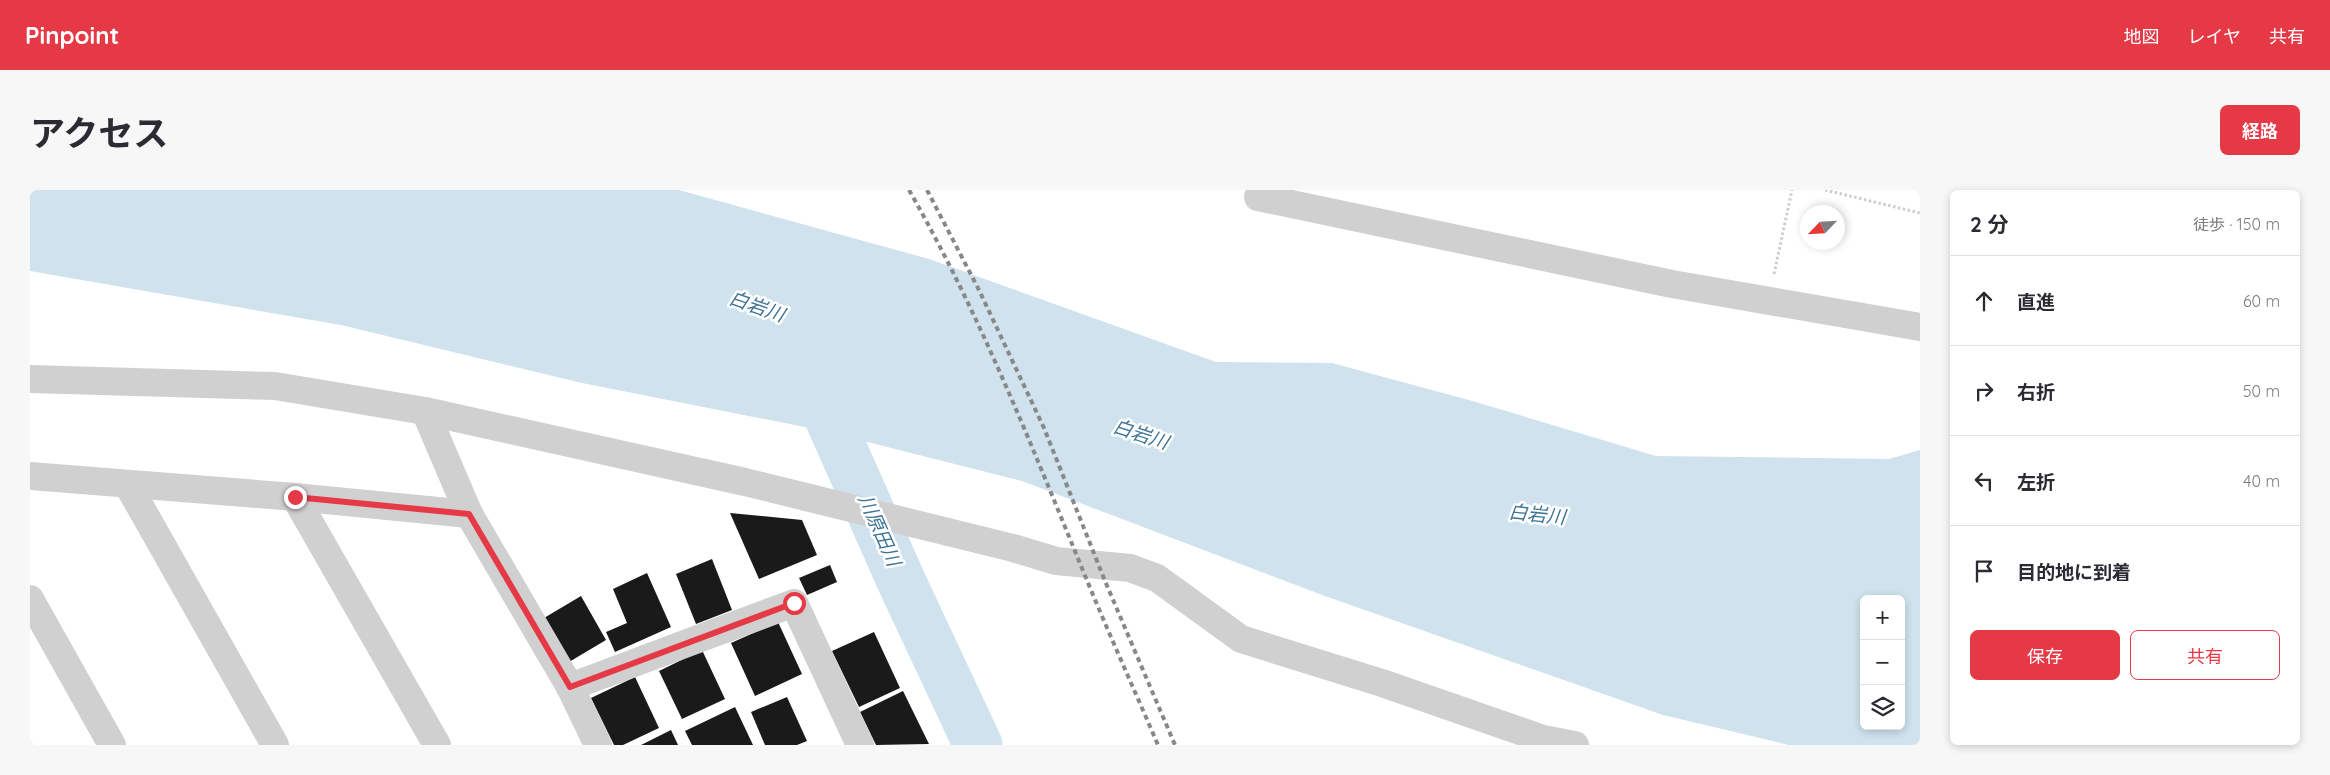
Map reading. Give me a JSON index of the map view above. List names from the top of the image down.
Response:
{
  "water": ["白岩川", "川原田川"],
  "north": "bottom left",
  "page": {
    "header": "Pinpoint",
    "nav": ["地図", "レイヤ", "共有"],
    "title": "アクセス",
    "buttons": [
      "経路",
      ["保存", "共有"]
    ],
    "heading": ["2 分", "徒歩 · 150 m"],
    "list": [
      ["直進", "60 m"],
      ["右折", "50 m"],
      ["左折", "40 m"],
      "目的地に到着"
    ],
    "map_buttons": ["+", "−"]
  }
}
